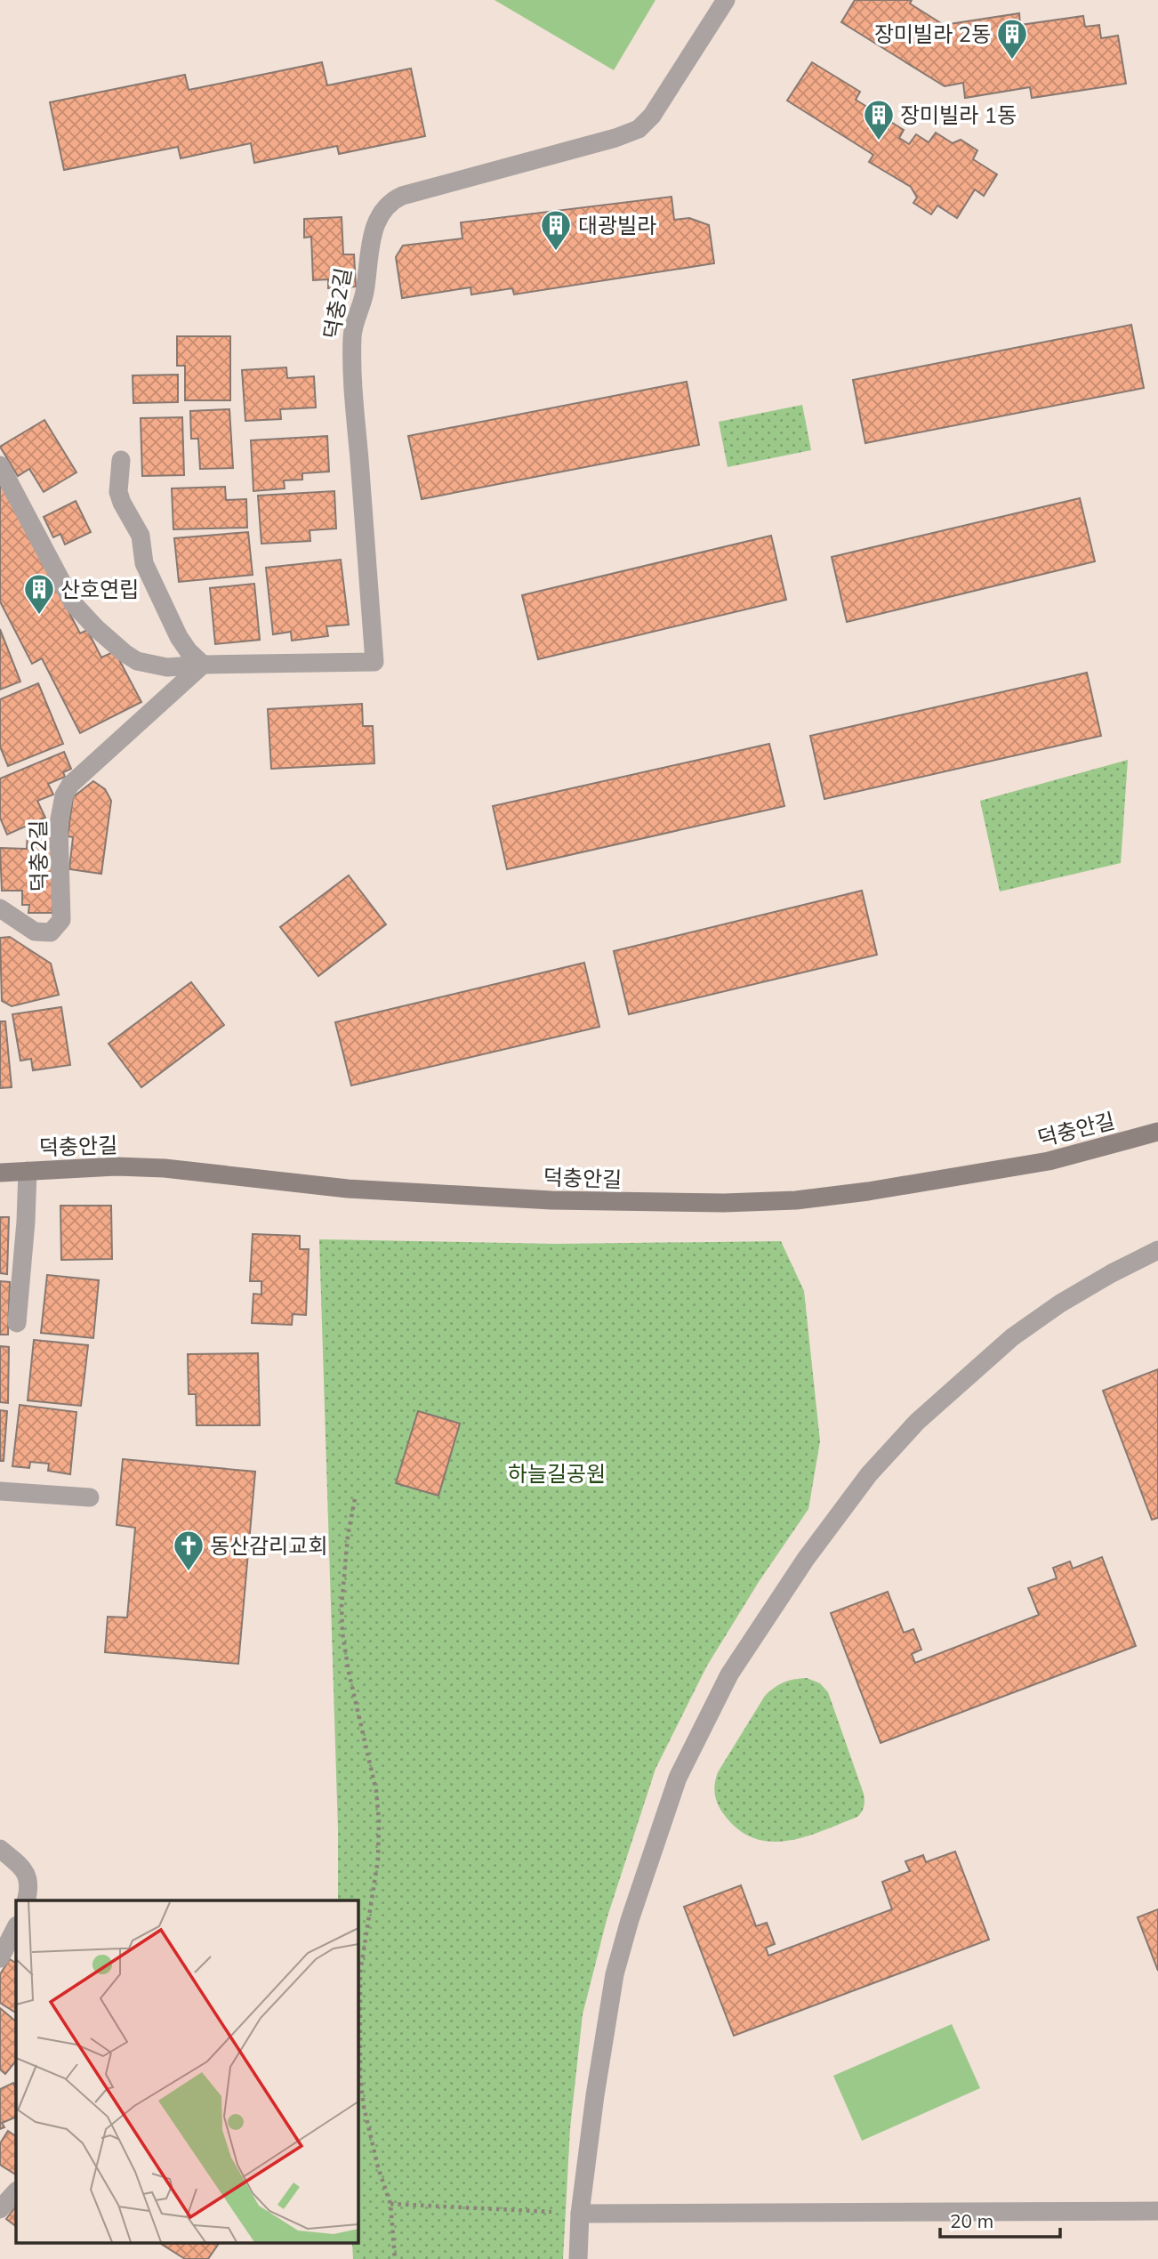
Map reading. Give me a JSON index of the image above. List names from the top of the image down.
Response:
{
  "streets": {
    "street": ["덕충2길", "덕충안길"]
  },
  "parks": ["하늘길공원"],
  "places": {
    "building": [
      "장미빌라 2동",
      "장미빌라 1동",
      "대광빌라",
      "산호연립"
    ],
    "church": ["동산감리교회"]
  },
  "scale_bar": "20 m"
}
